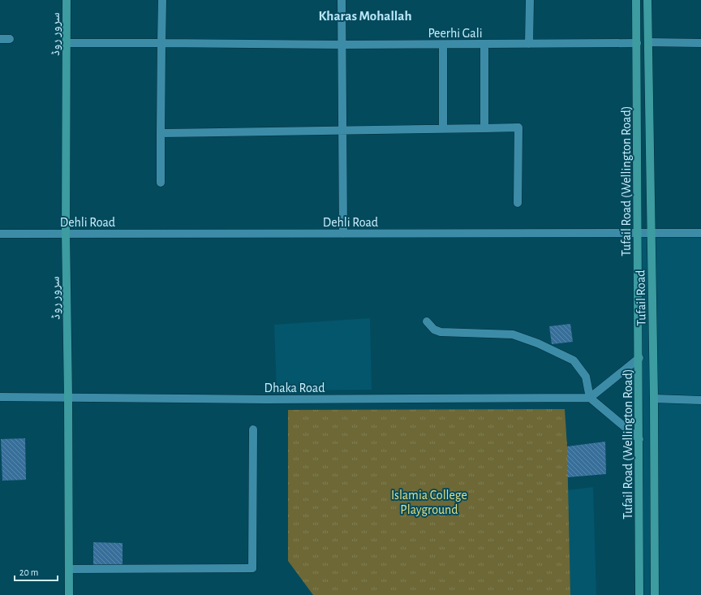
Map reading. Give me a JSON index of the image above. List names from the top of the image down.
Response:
{
  "streets": {
    "main road": ["سرور روڈ", "Tufail Road (Wellington Road)", "Tufail Road"],
    "street": ["Peerhi Gali", "Dehli Road", "Dhaka Road"]
  },
  "crossings": [
    ["Peerhi Gali", "سرور روڈ"],
    ["Peerhi Gali", "Tufail Road (Wellington Road)"],
    ["سرور روڈ", "Dehli Road"],
    ["سرور روڈ", "Dhaka Road"],
    ["Tufail Road (Wellington Road)", "Dehli Road"],
    ["Dehli Road", "Tufail Road"]
  ],
  "districts": ["Kharas Mohallah"],
  "parks": ["Islamia College Playground"],
  "scale_bar": "20 m"
}
